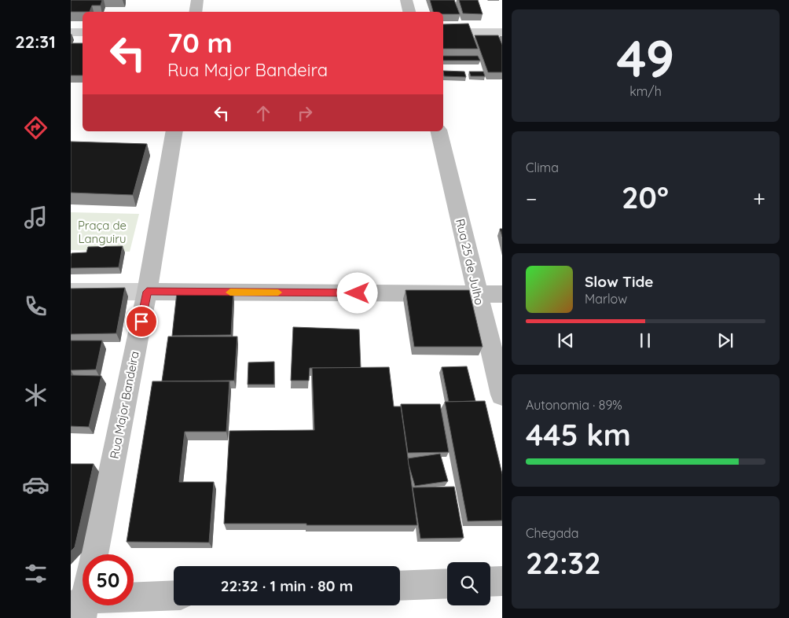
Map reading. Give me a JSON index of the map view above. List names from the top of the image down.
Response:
{
  "streets": {
    "main road": ["Rua 25 de Julho", "Rua Major Bandeira"]
  },
  "parks": ["Praça de Languiru"],
  "page": {
    "tabs": "22:31",
    "tile": [
      ["49", "km/h"],
      "Clima",
      ["Autonomia · 89%", "445 km"],
      ["Chegada", "22:32"]
    ],
    "turn": ["70 m", "Rua Major Bandeira"],
    "heat": ["−", "20°", "+"],
    "song": ["Slow Tide", "Marlow"],
    "limit": "50",
    "trip": "22:32 · 1 min · 80 m"
  }
}
